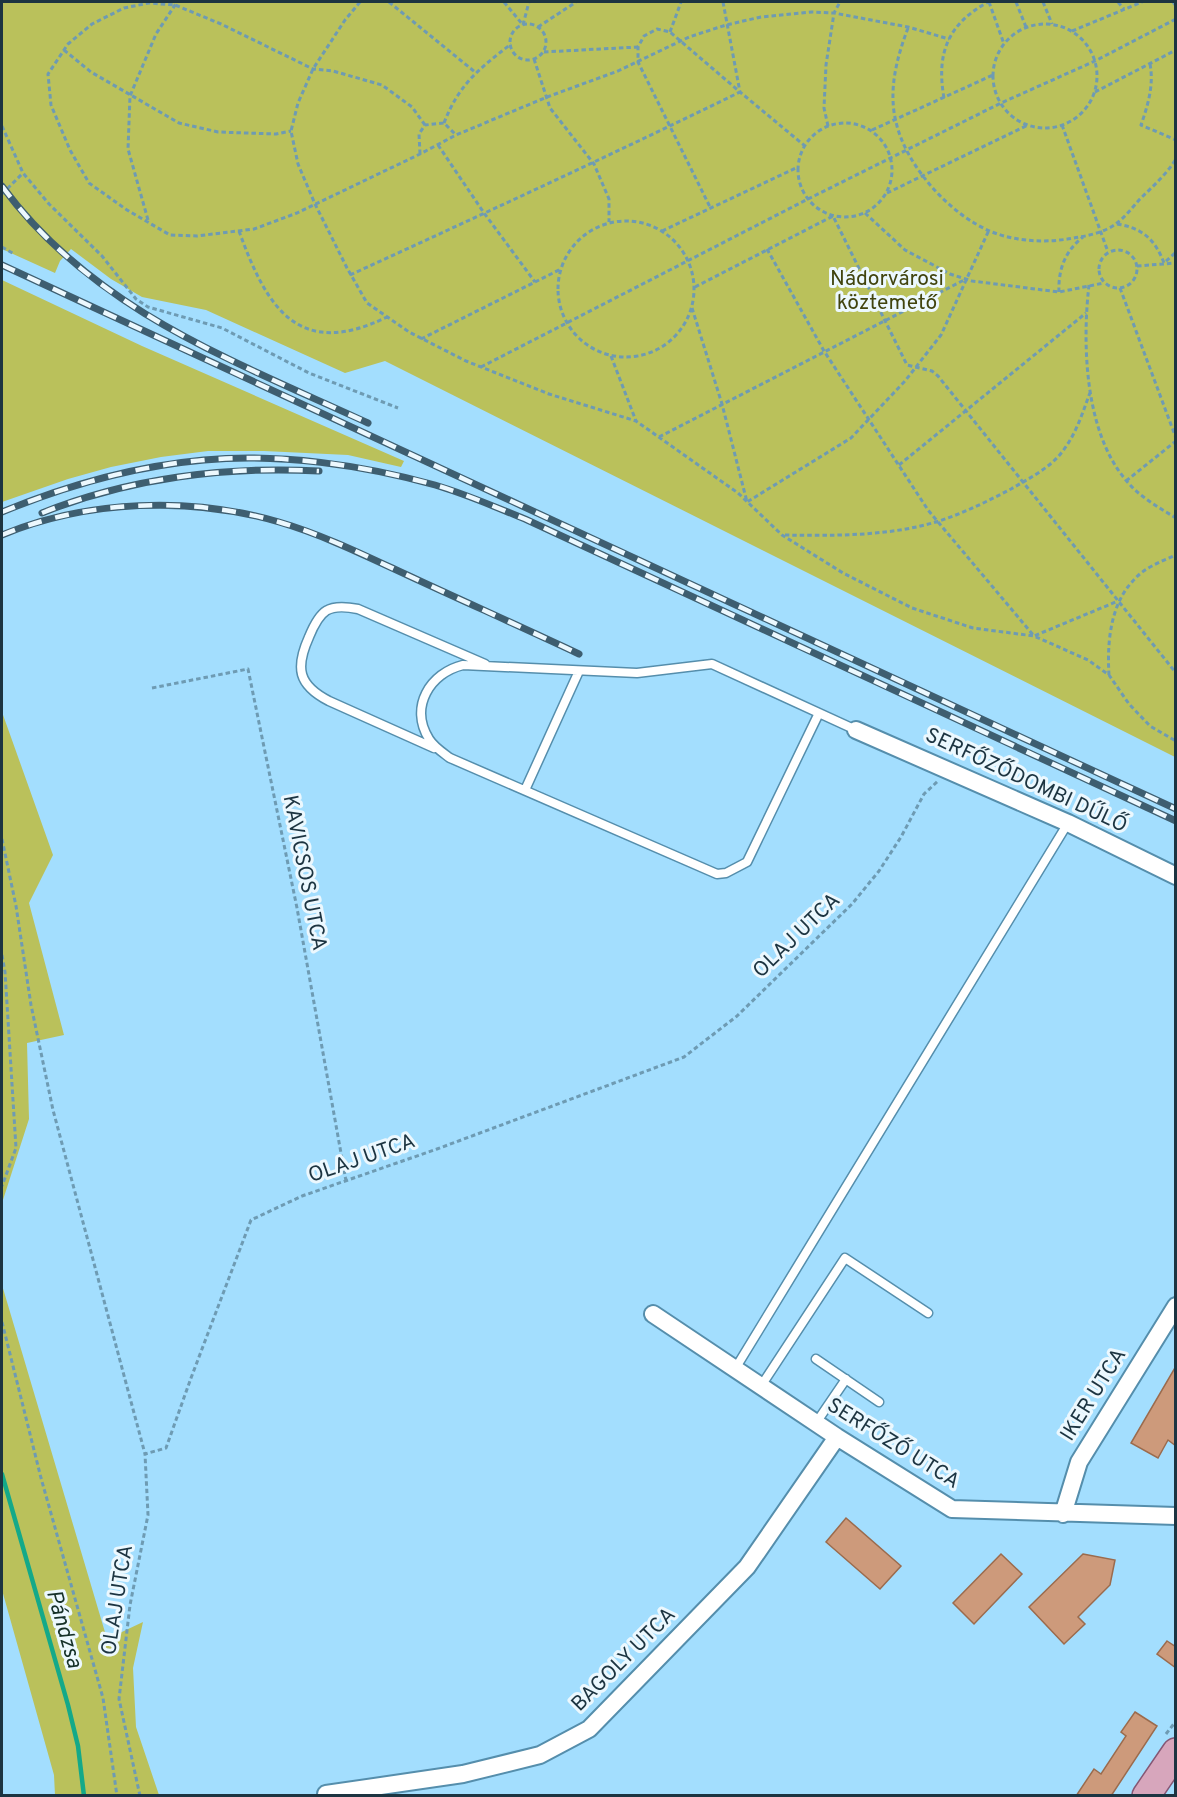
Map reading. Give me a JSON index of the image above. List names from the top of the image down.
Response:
{
  "streets": {
    "street": [
      "SERFŐZŐDOMBI DŰLŐ",
      "IKER UTCA",
      "SERFŐZŐ UTCA",
      "BAGOLY UTCA"
    ],
    "path": ["KAVICSOS UTCA", "OLAJ UTCA"]
  },
  "crossings": [
    ["SERFŐZŐDOMBI DŰLŐ", "OLAJ UTCA"],
    ["KAVICSOS UTCA", "OLAJ UTCA"],
    ["IKER UTCA", "SERFŐZŐ UTCA"],
    ["SERFŐZŐ UTCA", "BAGOLY UTCA"]
  ],
  "water": ["Pándzsa"],
  "parks": ["Nádorvárosi köztemető"]
}
